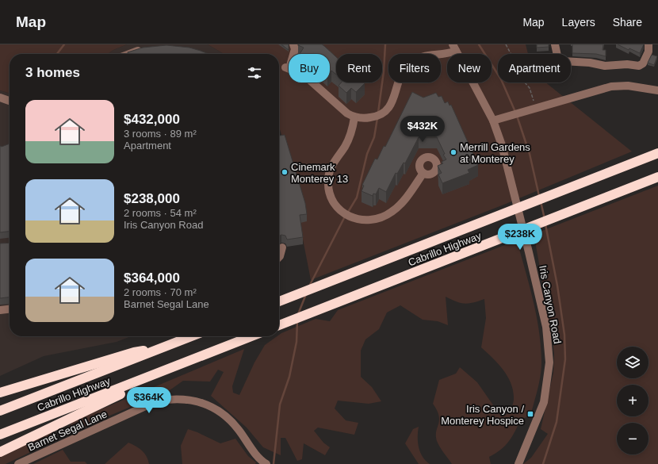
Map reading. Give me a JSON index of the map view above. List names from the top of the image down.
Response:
{
  "streets": {
    "highway": ["Cabrillo Highway"],
    "street": ["Iris Canyon Road", "Barnet Segal Lane"]
  },
  "places": {
    "other": ["Merrill Gardens at Monterey", "Cinemark Monterey 13"],
    "transit": ["Iris Canyon / Monterey Hospice"]
  },
  "page": {
    "header": "Map",
    "nav": ["Map", "Layers", "Share"],
    "chip": [
      "Buy",
      "Rent",
      "Filters",
      "New",
      "Apartment"
    ],
    "heading": "3 homes",
    "list": [
      {
        "name": "$432,000",
        "note": "3 rooms · 89 m² · Apartment"
      },
      {
        "name": "$238,000",
        "note": "2 rooms · 54 m² · Iris Canyon Road"
      },
      {
        "name": "$364,000",
        "note": "2 rooms · 70 m² · Barnet Segal Lane"
      }
    ],
    "price": ["$432K", "$238K", "$364K"],
    "map_buttons": ["+", "−"]
  }
}
